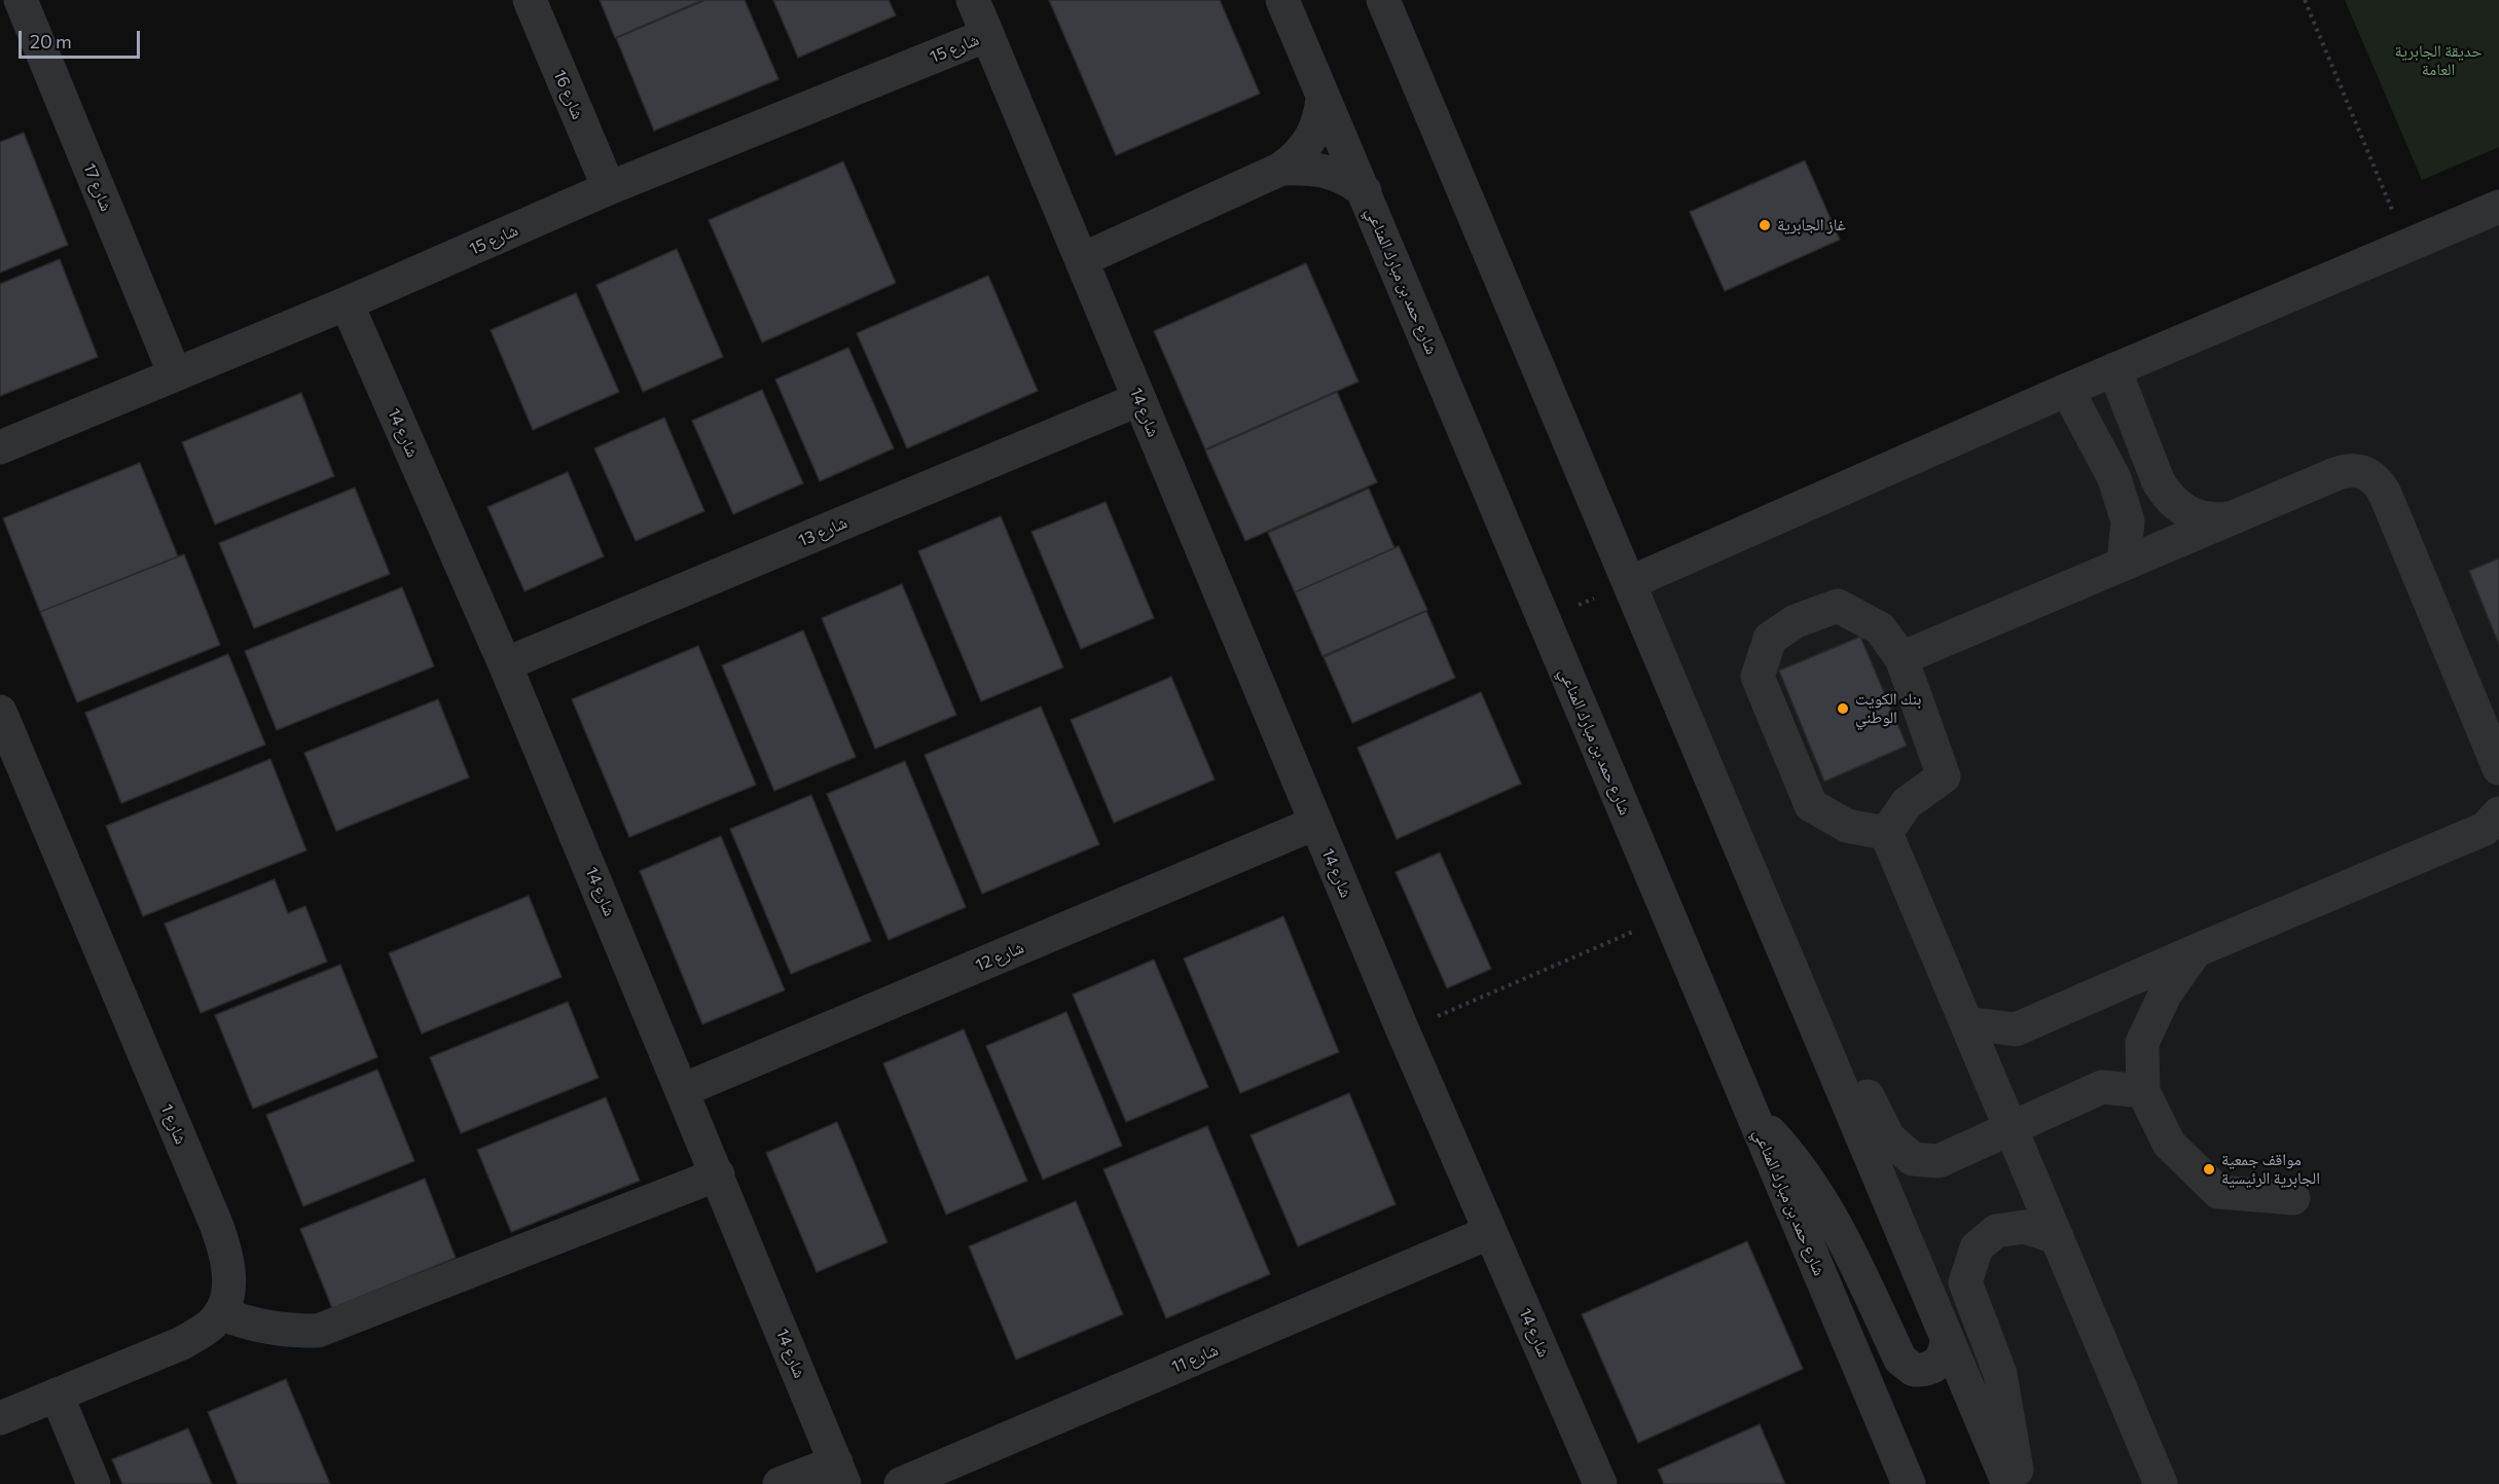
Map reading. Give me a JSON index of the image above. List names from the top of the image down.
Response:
{
  "streets": {
    "street": [
      "شارع 15",
      "شارع 16",
      "شارع 17",
      "شارع حمد بن مبارك المناعي",
      "شارع 14",
      "شارع 13",
      "شارع 12",
      "شارع 1",
      "شارع 11"
    ]
  },
  "crossings": [
    ["شارع 15", "شارع 16"],
    ["شارع 15", "شارع 17"],
    ["شارع 15", "شارع 14"],
    ["شارع 14", "شارع 13"],
    ["شارع 14", "شارع 12"],
    ["شارع 14", "شارع 11"]
  ],
  "parks": ["حديقة الجابرية العامة"],
  "places": ["غاز الجابرية", "بنك الكويت الوطني", "مواقف جمعية الجابرية الرئيسية"],
  "scale_bar": "20 m"
}
